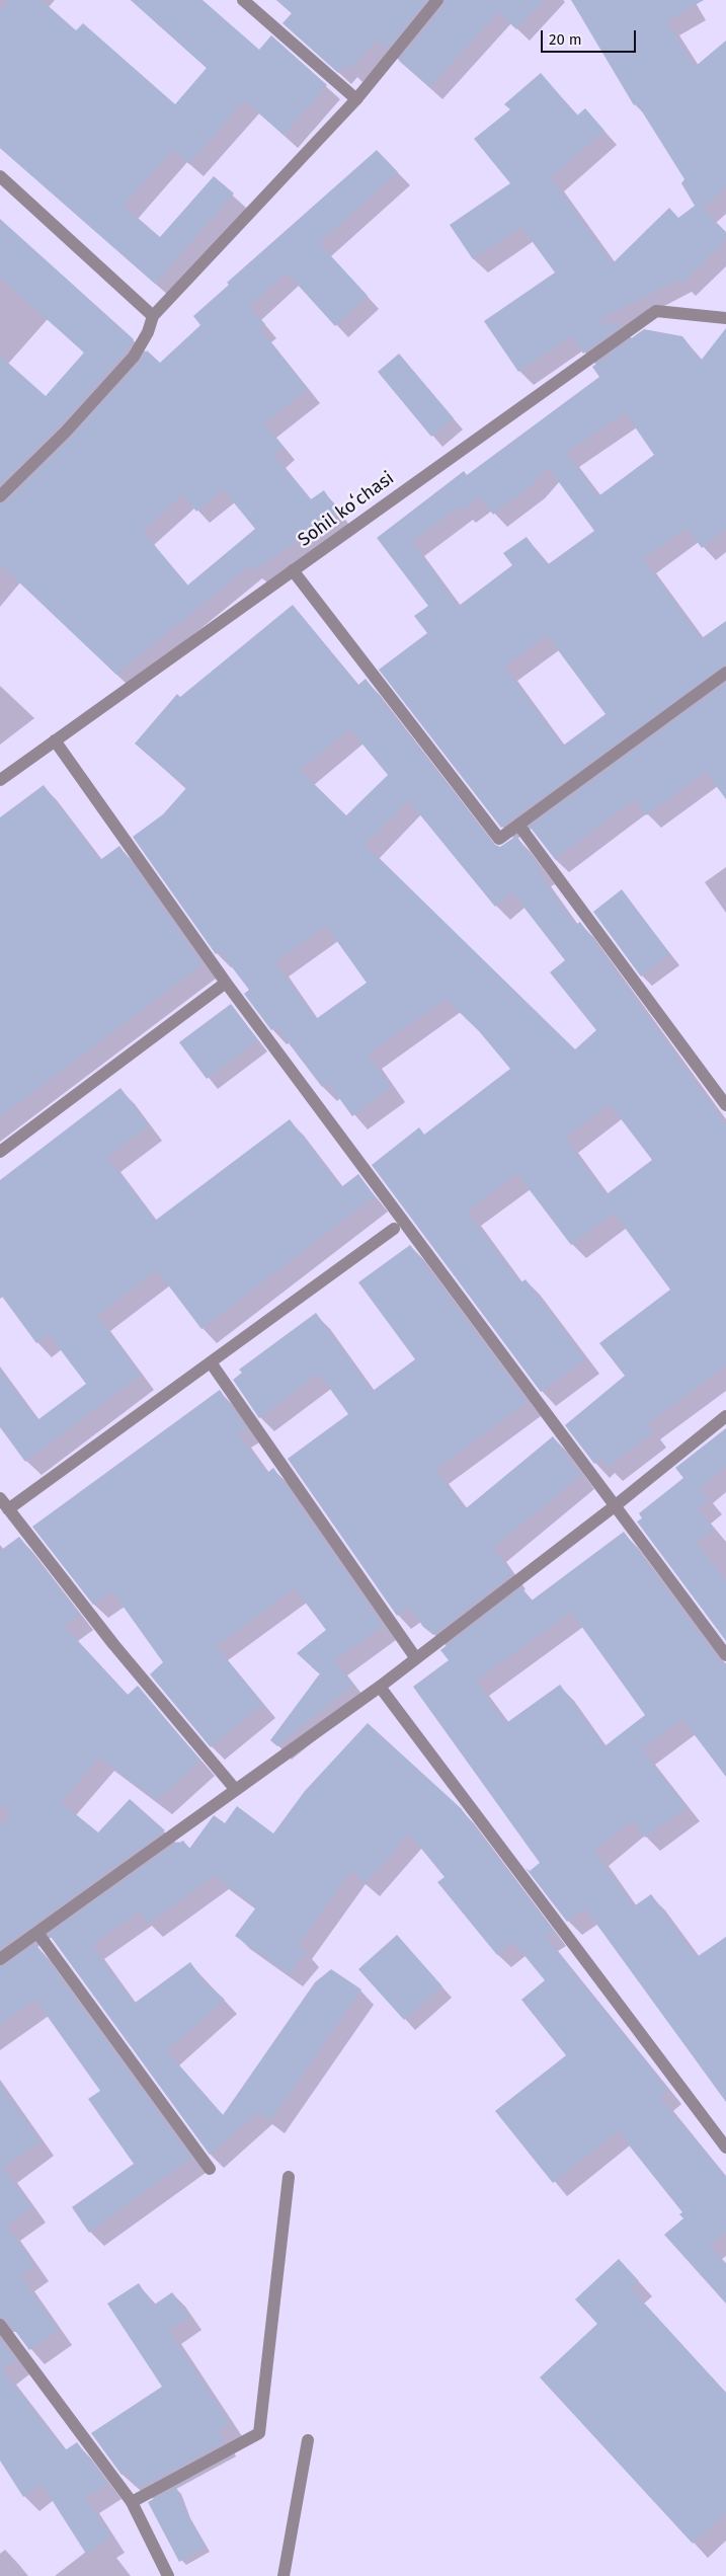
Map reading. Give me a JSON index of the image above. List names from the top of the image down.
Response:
{
  "streets": {
    "street": ["Sohil koʻchasi"]
  },
  "scale_bar": "20 m"
}
